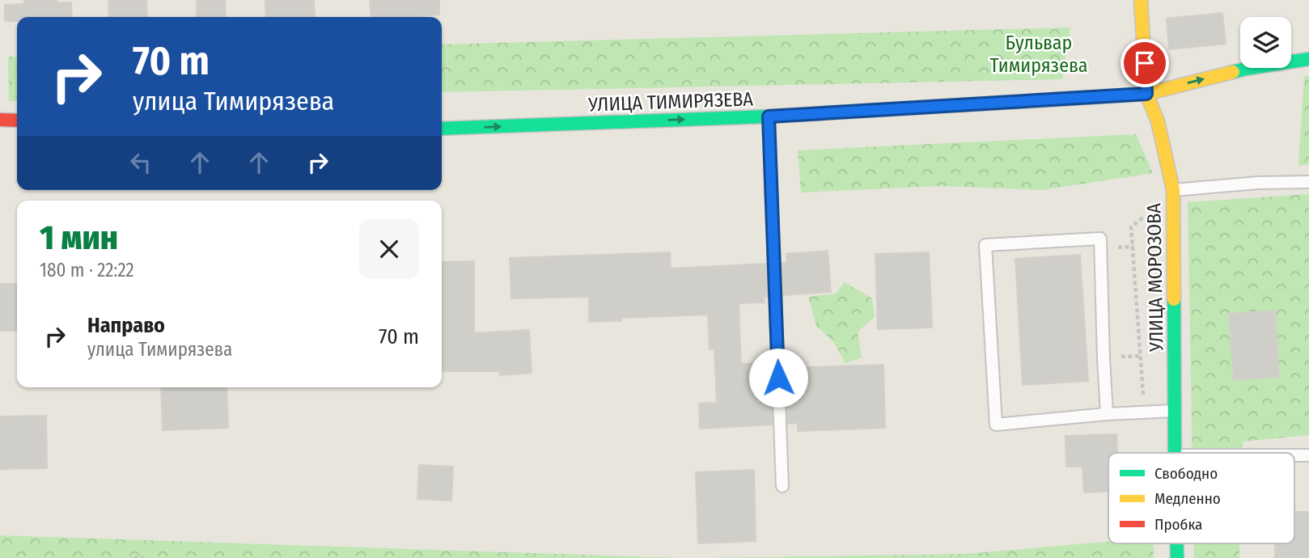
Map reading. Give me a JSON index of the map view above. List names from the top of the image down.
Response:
{
  "streets": {
    "main road": ["УЛИЦА ТИМИРЯЗЕВА", "УЛИЦА МОРОЗОВА"]
  },
  "crossings": [
    ["УЛИЦА ТИМИРЯЗЕВА", "УЛИЦА МОРОЗОВА"]
  ],
  "one_way": ["УЛИЦА ТИМИРЯЗЕВА"],
  "parks": ["Бульвар Тимирязева"],
  "legend": ["Свободно", "Медленно", "Пробка"],
  "page": {
    "turn": ["70 m", "улица Тимирязева"],
    "heading": ["1 мин", "180 m · 22:22"],
    "list": [
      {
        "name": "Направо",
        "note": "улица Тимирязева",
        "value": "70 m"
      }
    ]
  }
}
